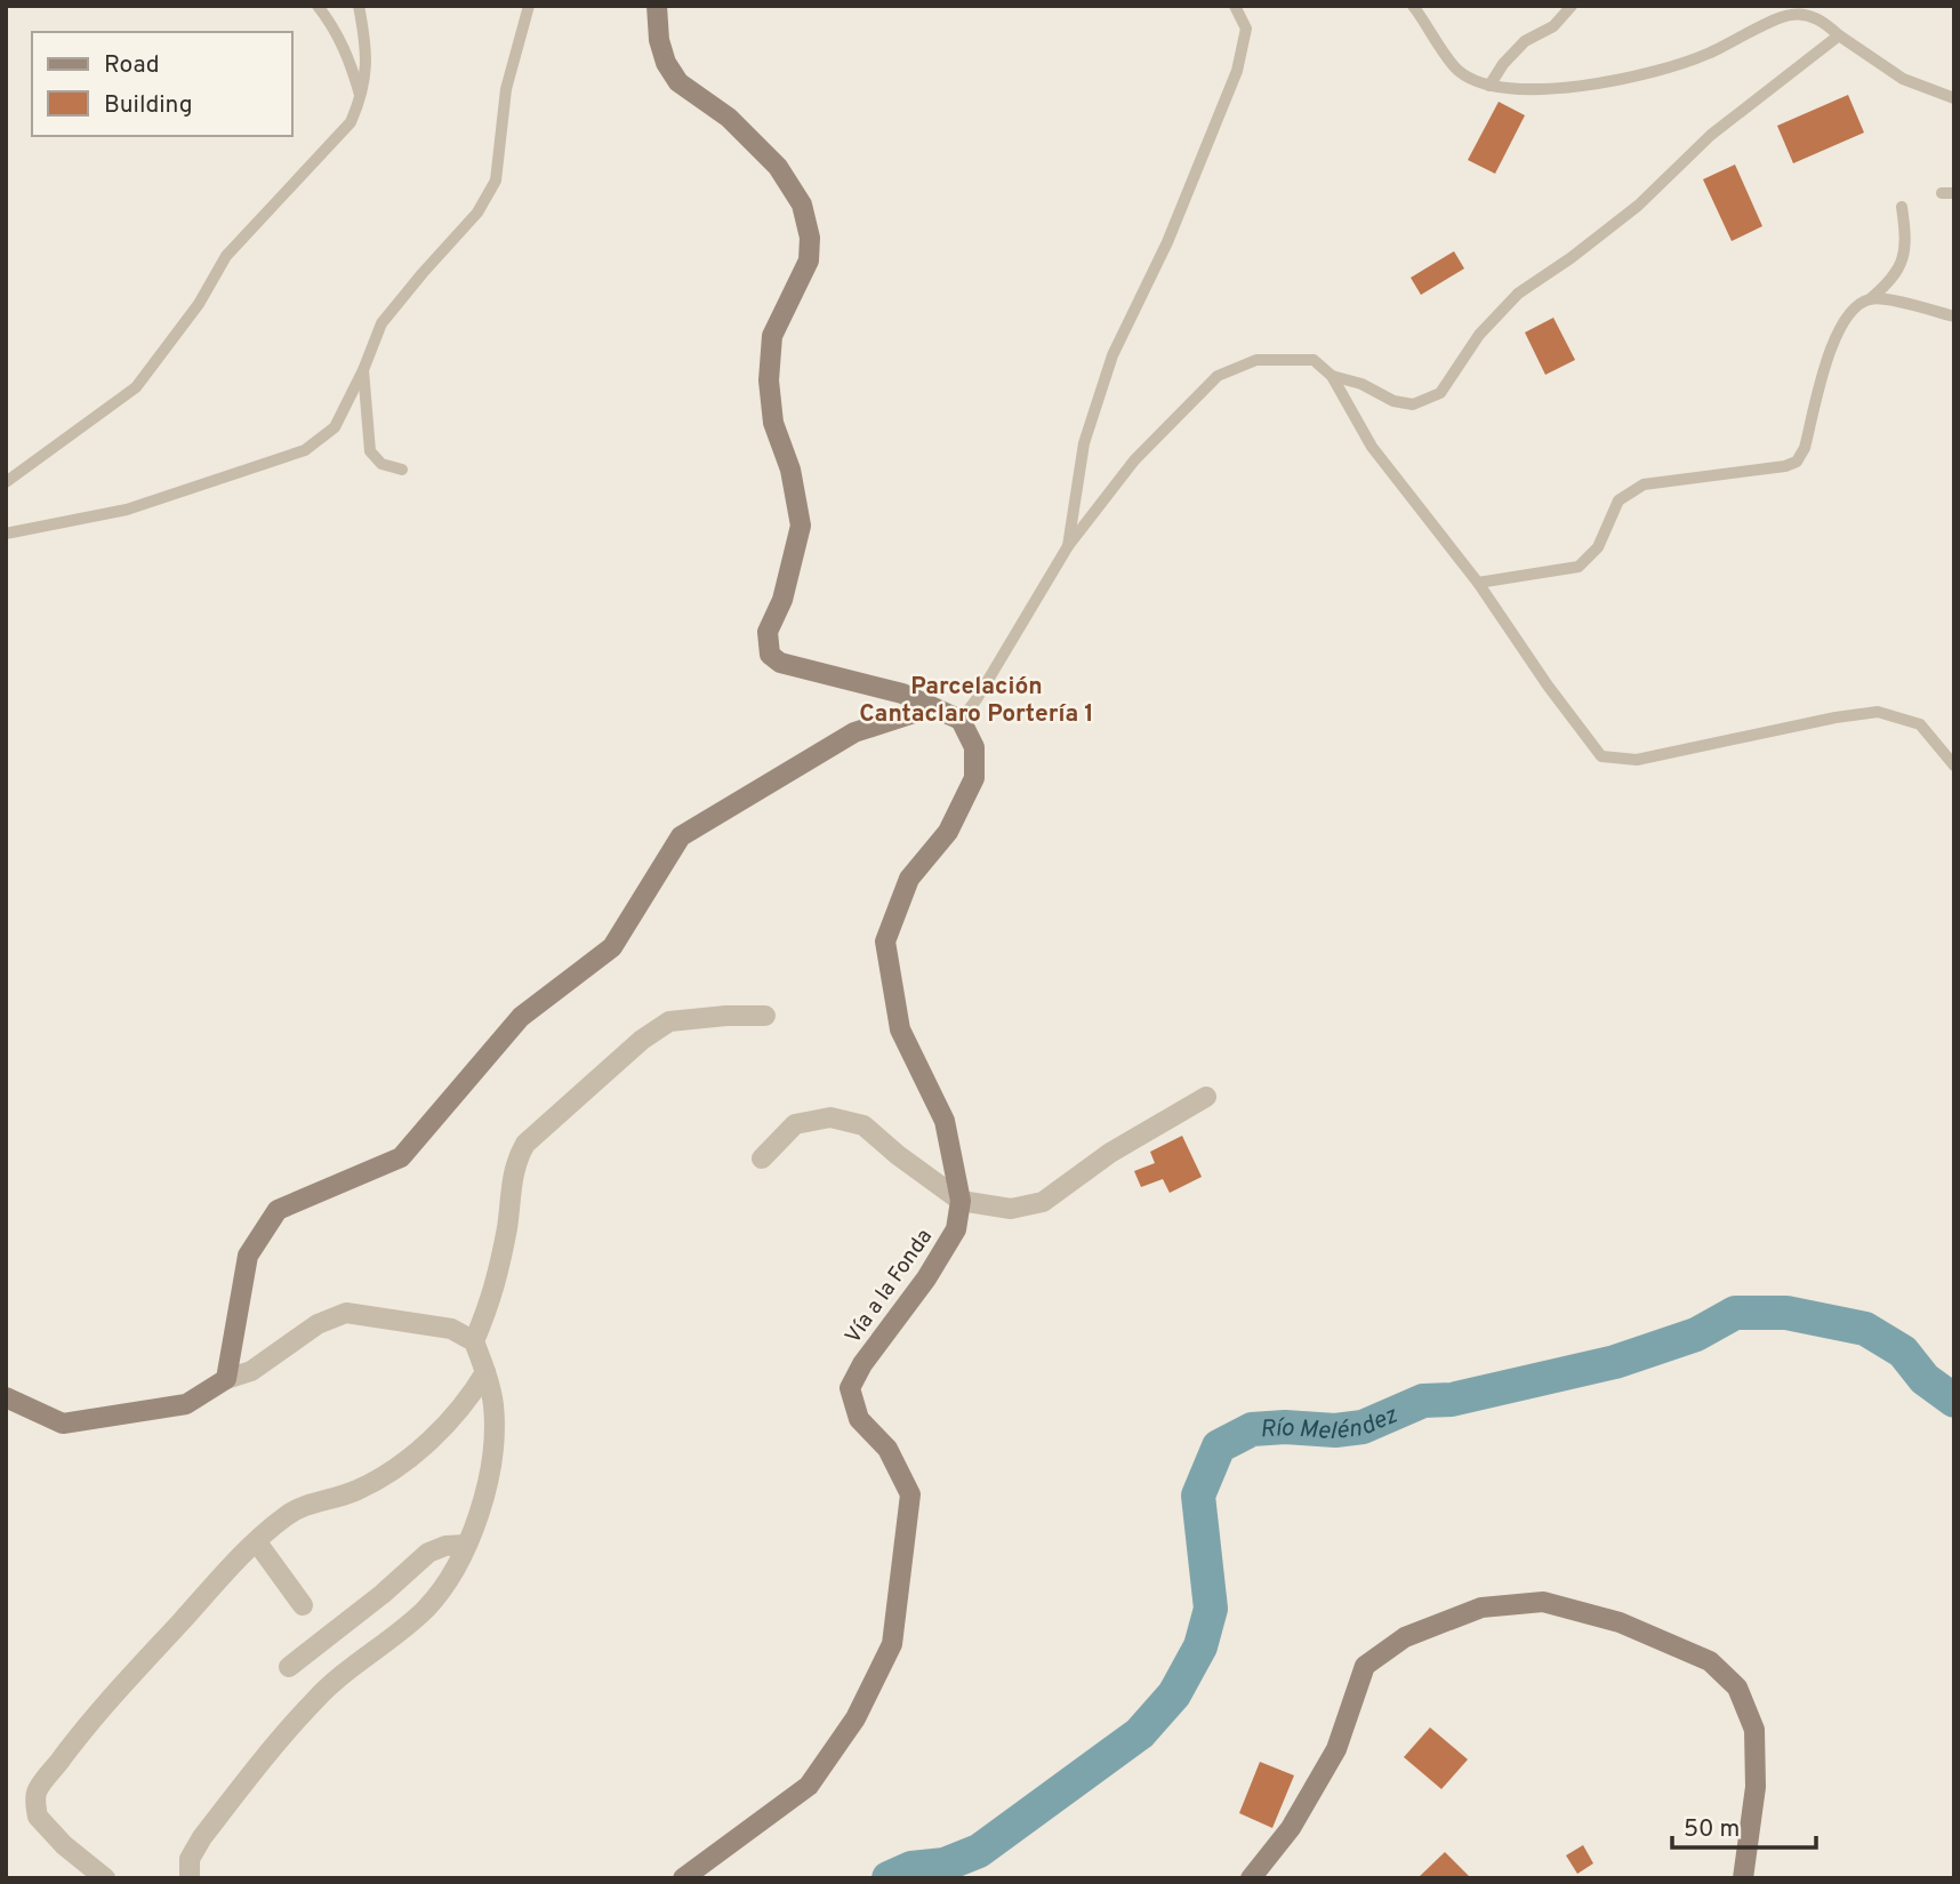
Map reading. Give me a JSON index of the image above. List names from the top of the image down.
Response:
{
  "streets": {
    "street": ["Vía a la Fonda"]
  },
  "districts": ["Parcelación Cantaclaro Portería 1"],
  "water": ["Río Meléndez"],
  "legend": ["Road", "Building"],
  "scale_bar": "50 m"
}
